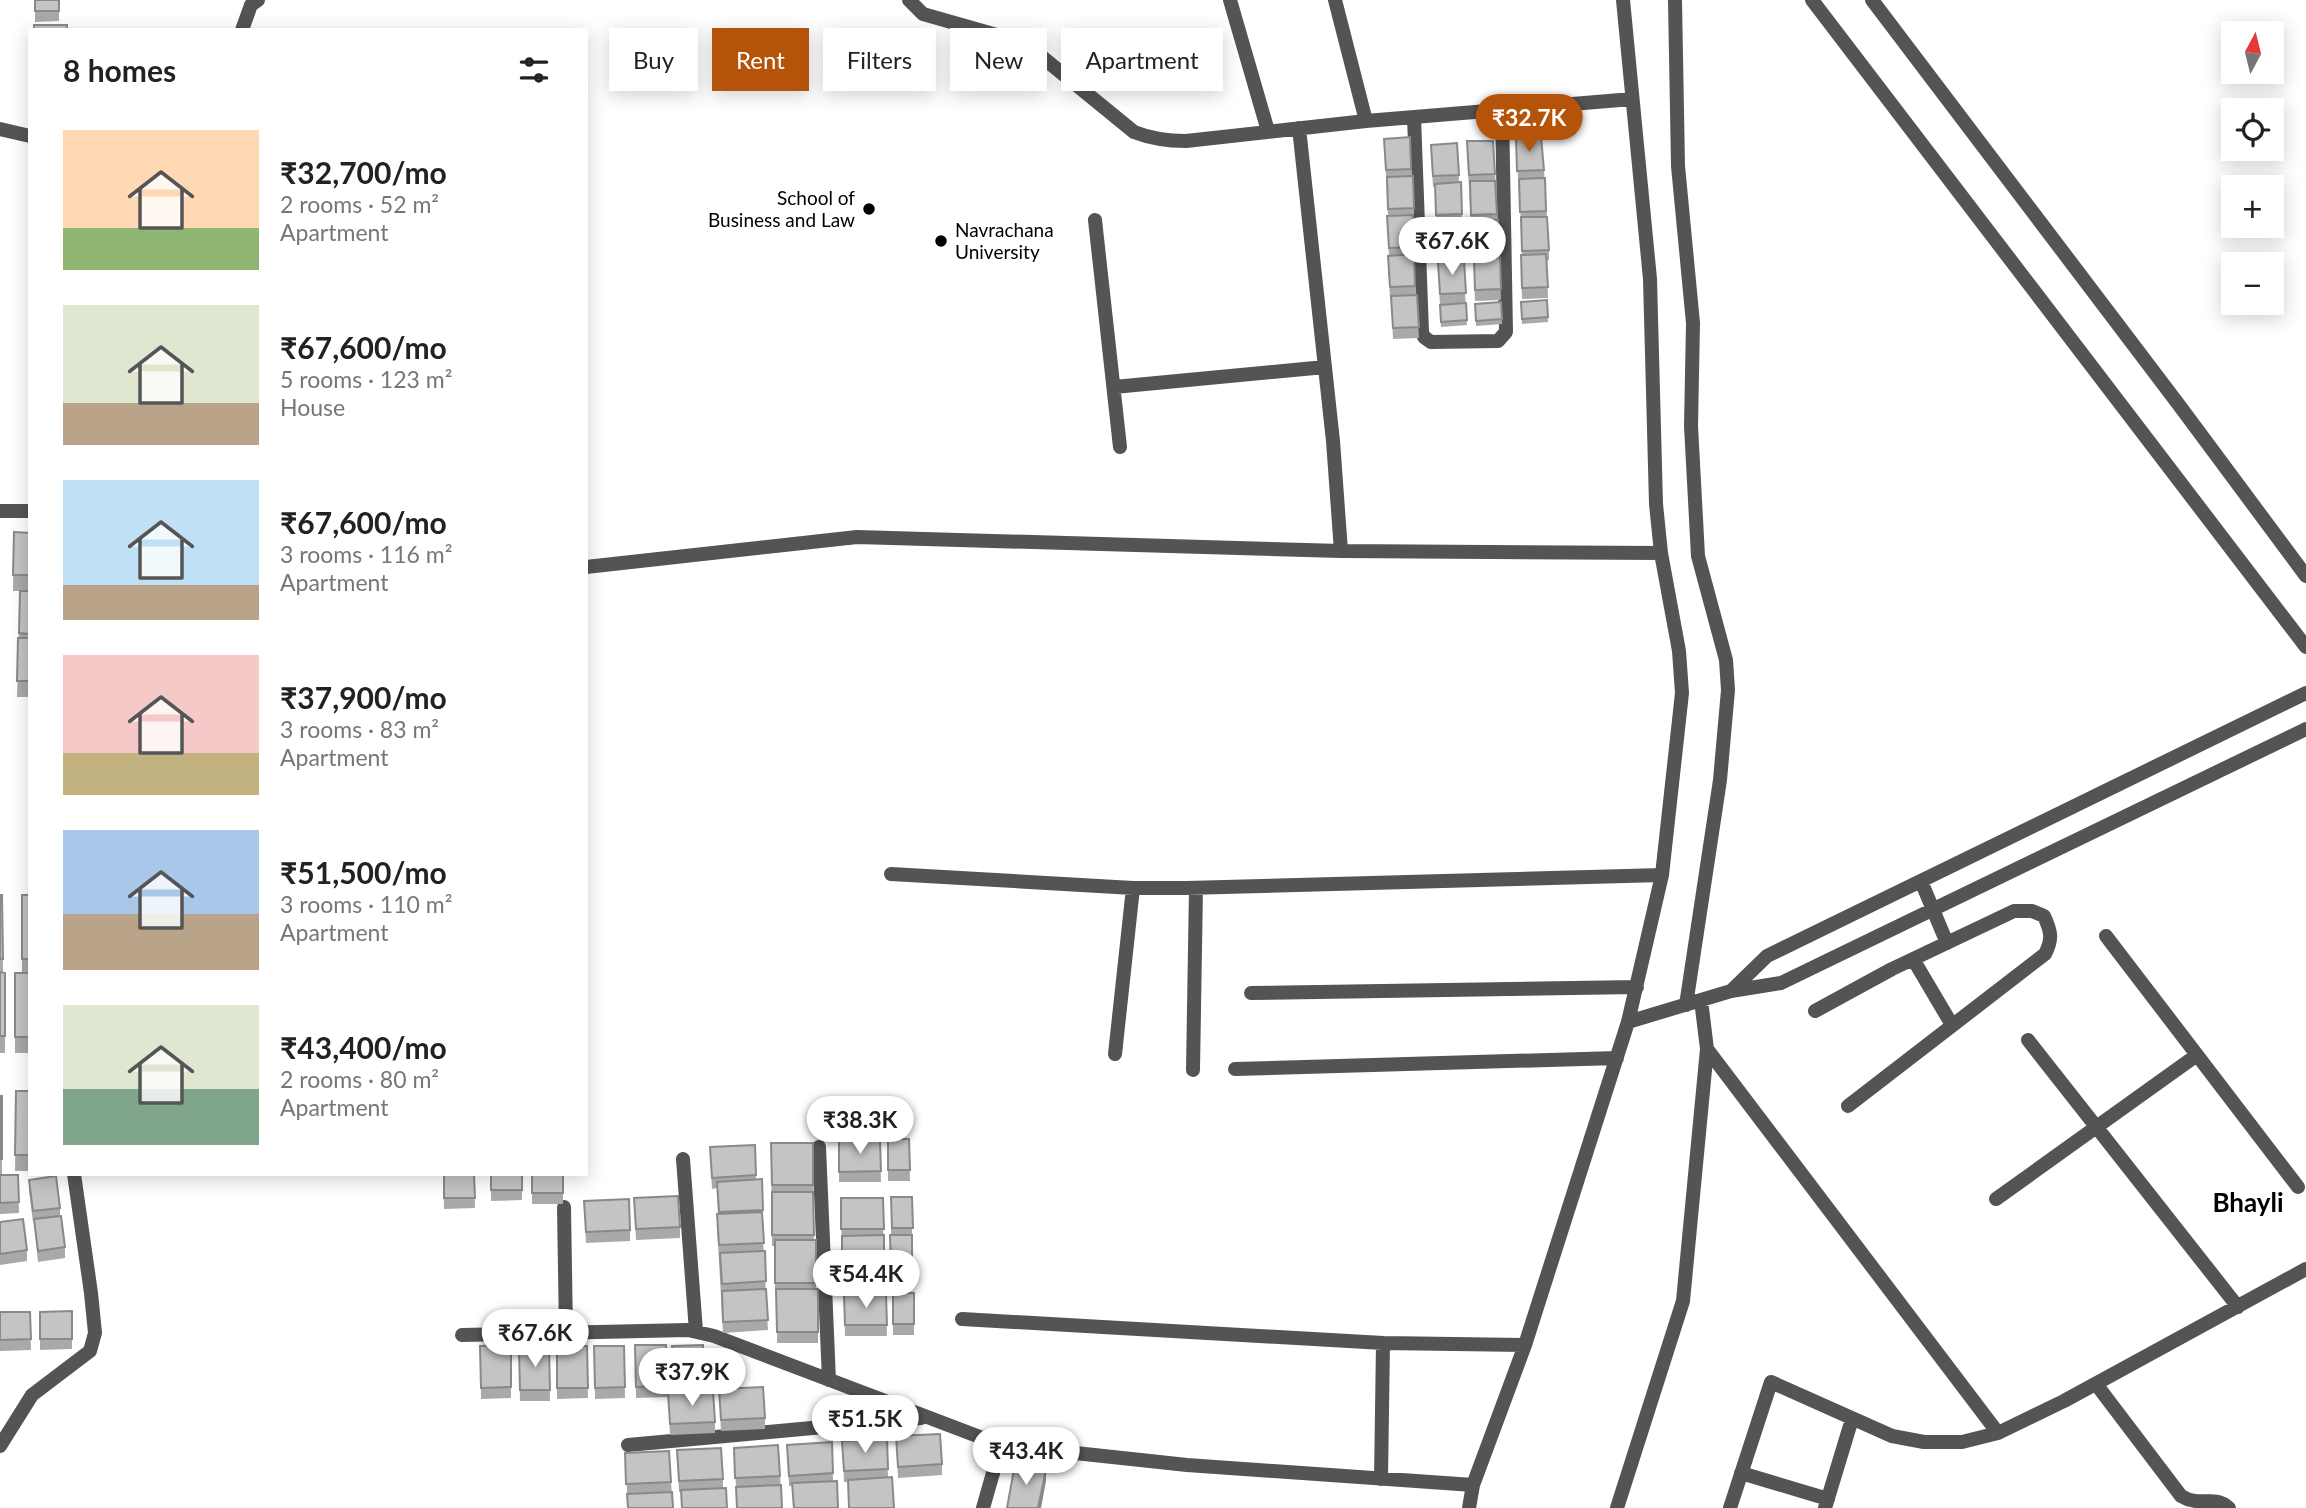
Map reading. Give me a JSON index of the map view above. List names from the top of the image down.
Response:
{
  "districts": ["Bhayli"],
  "places": ["School of Business and Law", "Navrachana University"],
  "north": "top",
  "page": {
    "map_buttons": ["+", "−"],
    "chip": [
      "Buy",
      "Rent",
      "Filters",
      "New",
      "Apartment"
    ],
    "heading": "8 homes",
    "price": [
      "₹32.7K",
      "₹67.6K",
      "₹38.3K",
      "₹54.4K",
      "₹67.6K",
      "₹37.9K",
      "₹51.5K",
      "₹43.4K"
    ],
    "list": [
      {
        "name": "₹32,700/mo",
        "note": "2 rooms · 52 m² · Apartment"
      },
      {
        "name": "₹67,600/mo",
        "note": "5 rooms · 123 m² · House"
      },
      {
        "name": "₹67,600/mo",
        "note": "3 rooms · 116 m² · Apartment"
      },
      {
        "name": "₹37,900/mo",
        "note": "3 rooms · 83 m² · Apartment"
      },
      {
        "name": "₹51,500/mo",
        "note": "3 rooms · 110 m² · Apartment"
      },
      {
        "name": "₹43,400/mo",
        "note": "2 rooms · 80 m² · Apartment"
      }
    ]
  }
}
